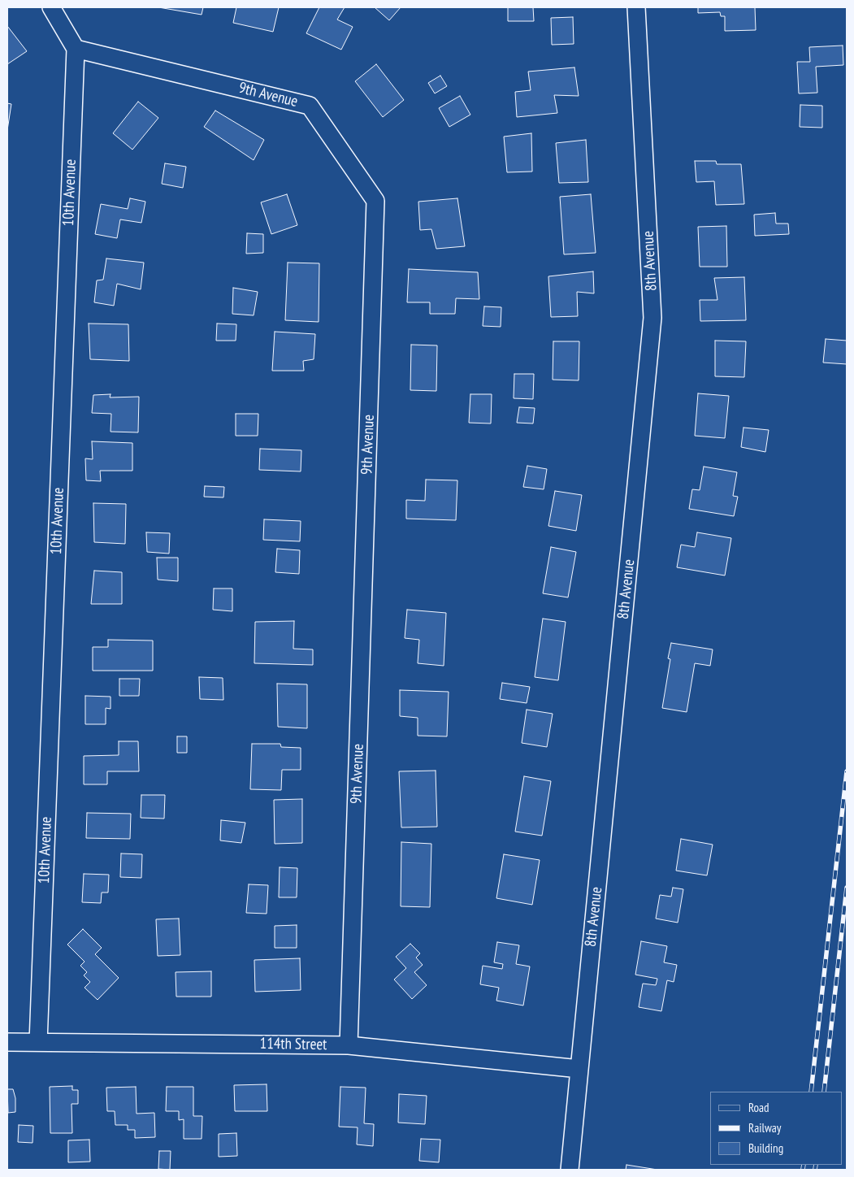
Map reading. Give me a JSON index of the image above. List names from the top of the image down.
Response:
{
  "streets": {
    "street": [
      "9th Avenue",
      "10th Avenue",
      "8th Avenue",
      "114th Street"
    ]
  },
  "crossings": [
    ["9th Avenue", "10th Avenue"],
    ["9th Avenue", "114th Street"],
    ["10th Avenue", "114th Street"],
    ["8th Avenue", "114th Street"]
  ],
  "legend": ["Road", "Railway", "Building"]
}
